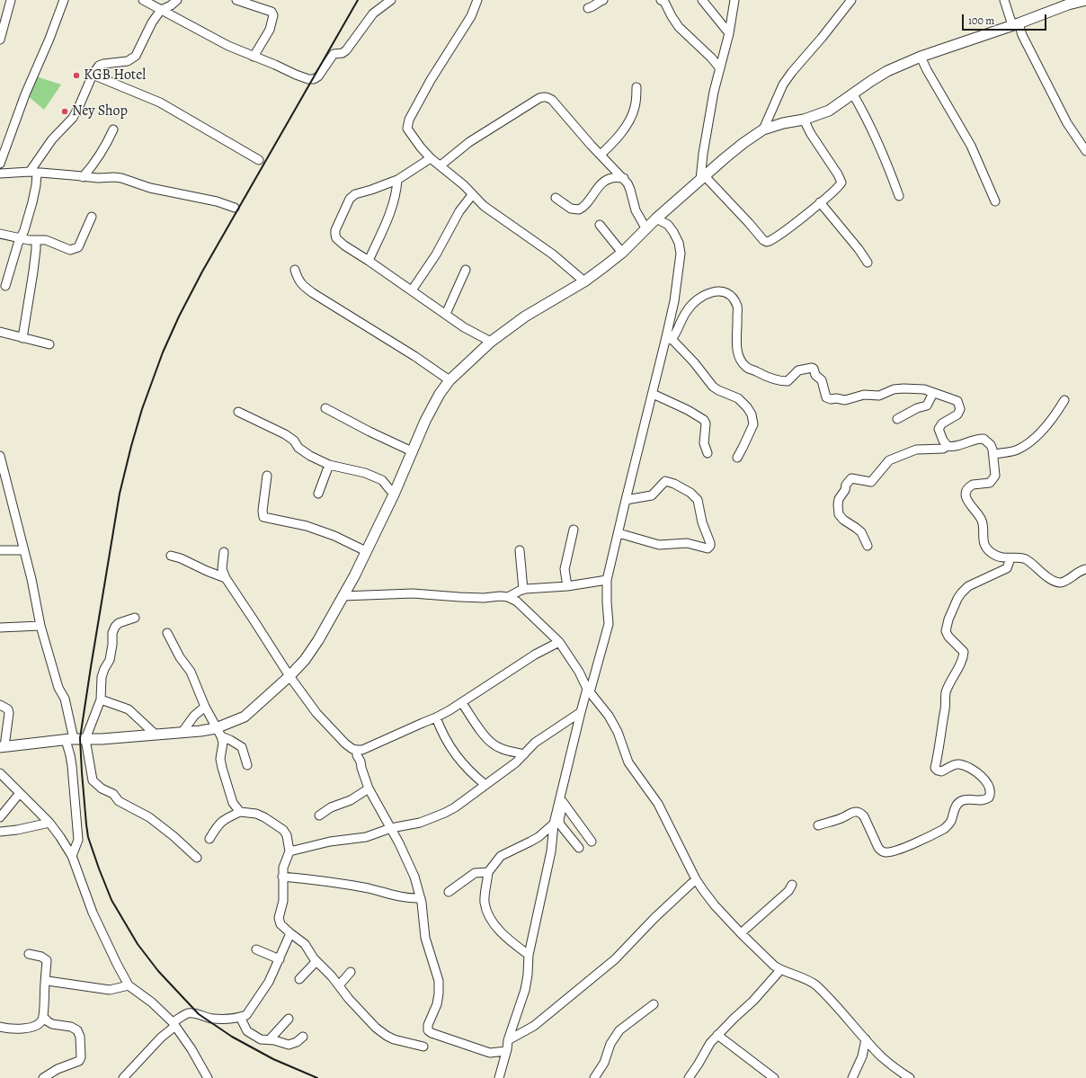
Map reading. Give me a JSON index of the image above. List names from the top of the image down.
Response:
{
  "places": ["KGB Hotel", "Ney Shop"],
  "scale_bar": "100 m"
}
